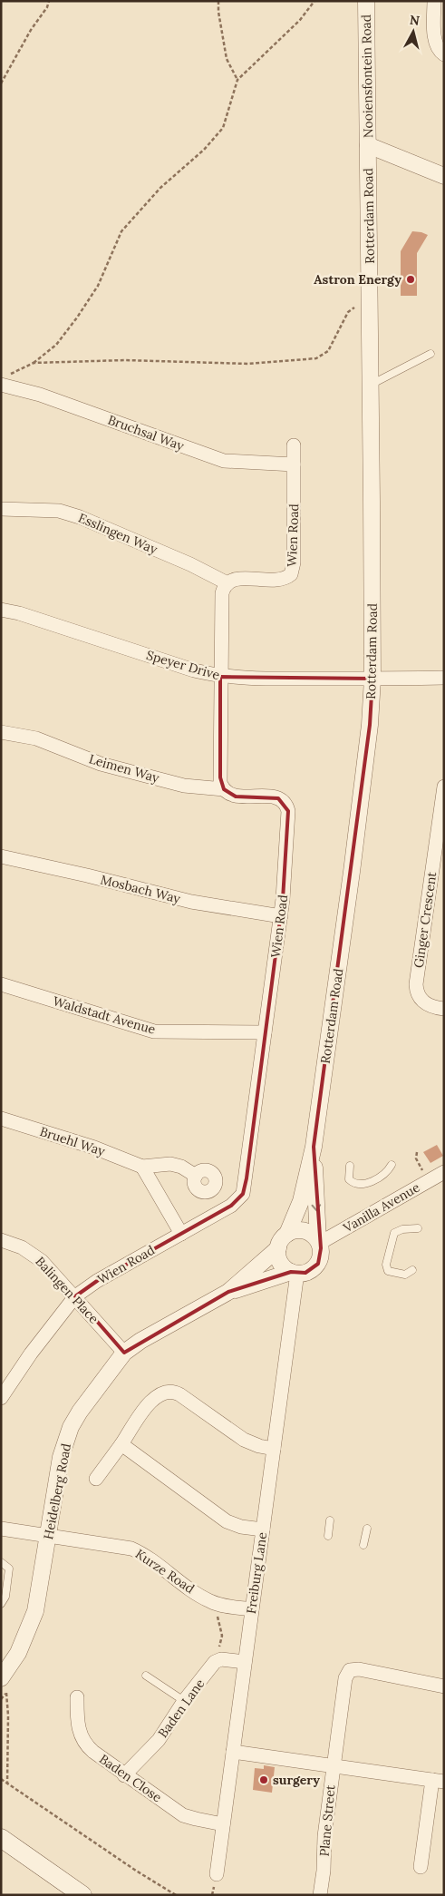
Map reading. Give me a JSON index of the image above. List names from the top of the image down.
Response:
{
  "streets": {
    "street": [
      "Nooiensfontein Road",
      "Rotterdam Road",
      "Bruchsal Way",
      "Esslingen Way",
      "Wien Road",
      "Speyer Drive",
      "Leimen Way",
      "Mosbach Way",
      "Ginger Crescent",
      "Waldstadt Avenue",
      "Bruehl Way",
      "Vanilla Avenue",
      "Balingen Place",
      "Heidelberg Road",
      "Kurze Road",
      "Freiburg Lane",
      "Baden Lane",
      "Baden Close",
      "Plane Street"
    ]
  },
  "crossings": [
    ["Nooiensfontein Road", "Rotterdam Road"],
    ["Rotterdam Road", "Speyer Drive"],
    ["Rotterdam Road", "Vanilla Avenue"],
    ["Rotterdam Road", "Heidelberg Road"],
    ["Rotterdam Road", "Freiburg Lane"],
    ["Bruchsal Way", "Wien Road"],
    ["Esslingen Way", "Wien Road"],
    ["Wien Road", "Leimen Way"],
    ["Wien Road", "Mosbach Way"],
    ["Wien Road", "Waldstadt Avenue"],
    ["Wien Road", "Balingen Place"],
    ["Vanilla Avenue", "Heidelberg Road"],
    ["Vanilla Avenue", "Freiburg Lane"],
    ["Balingen Place", "Heidelberg Road"],
    ["Heidelberg Road", "Kurze Road"],
    ["Heidelberg Road", "Freiburg Lane"],
    ["Kurze Road", "Freiburg Lane"],
    ["Freiburg Lane", "Baden Close"],
    ["Baden Lane", "Baden Close"]
  ],
  "places": ["Astron Energy", "surgery"],
  "north": "top"
}
